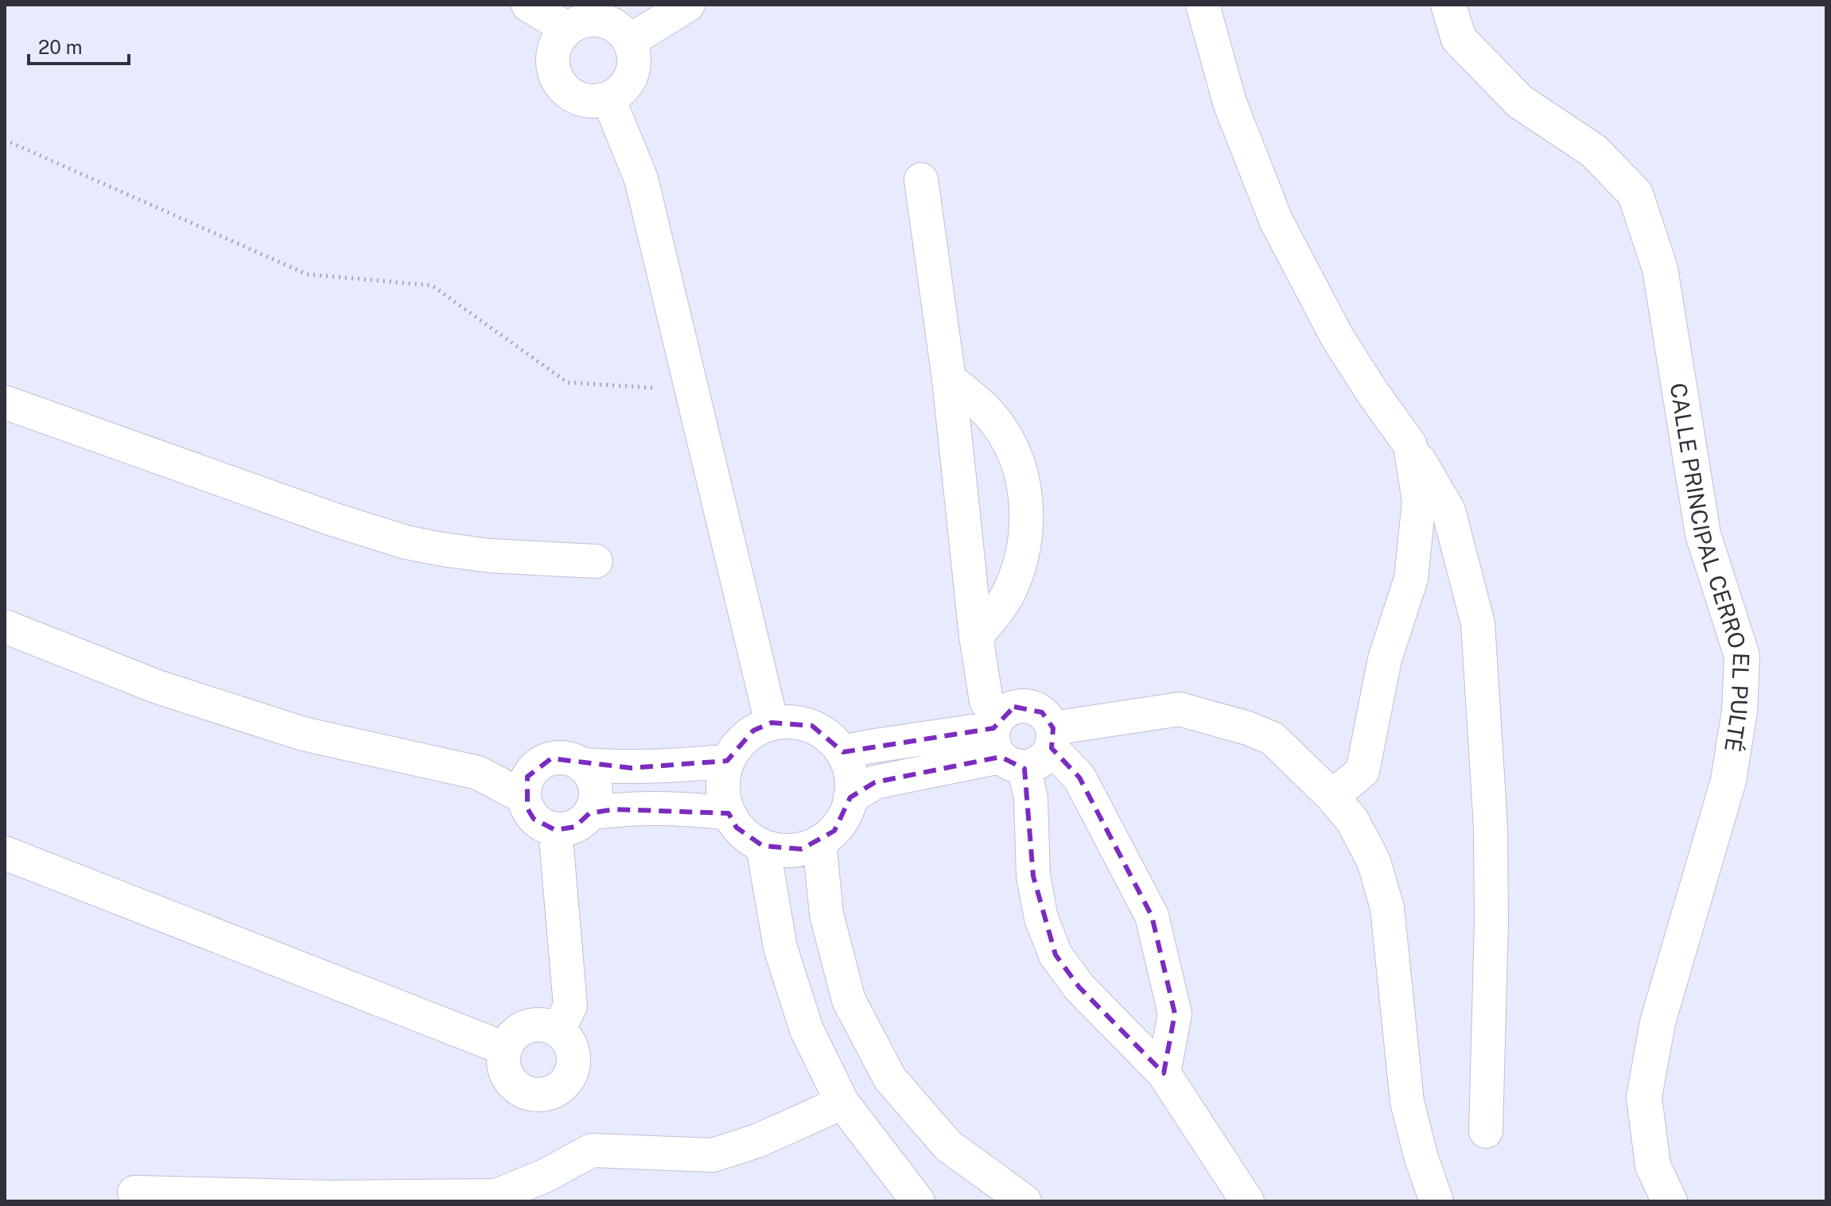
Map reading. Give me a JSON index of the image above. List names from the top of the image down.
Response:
{
  "streets": {
    "street": ["CALLE PRINCIPAL CERRO EL PULTÉ"]
  },
  "scale_bar": "20 m"
}
